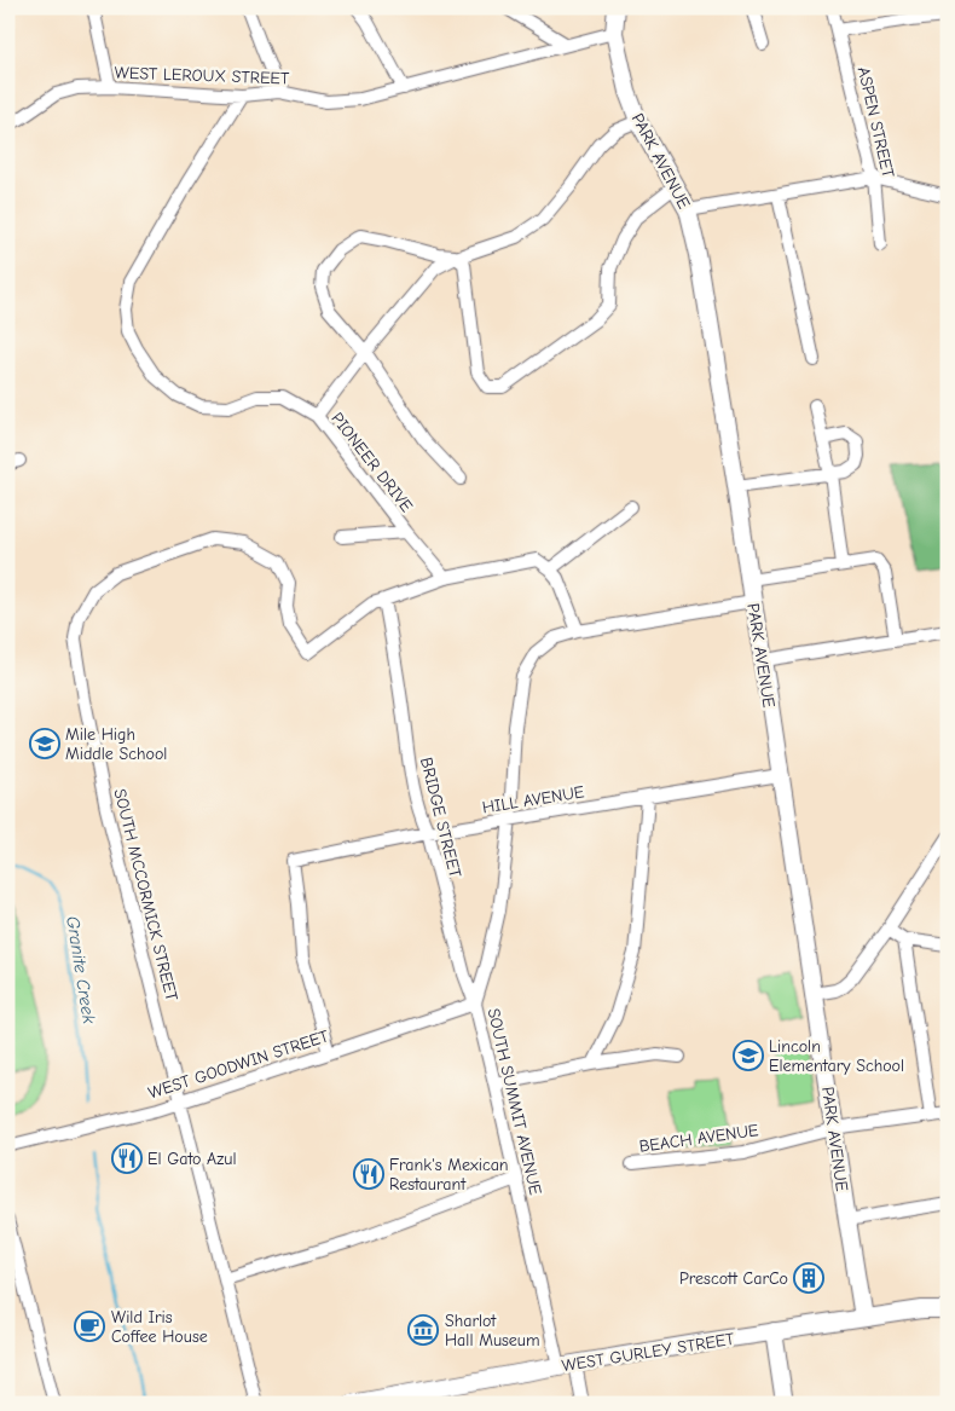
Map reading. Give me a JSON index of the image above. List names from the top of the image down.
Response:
{
  "streets": {
    "street": [
      "WEST LEROUX STREET",
      "ASPEN STREET",
      "PARK AVENUE",
      "PIONEER DRIVE",
      "HILL AVENUE",
      "BRIDGE STREET",
      "SOUTH MCCORMICK STREET",
      "WEST GOODWIN STREET",
      "SOUTH SUMMIT AVENUE",
      "BEACH AVENUE",
      "WEST GURLEY STREET"
    ]
  },
  "crossings": [
    ["WEST LEROUX STREET", "PARK AVENUE"],
    ["WEST LEROUX STREET", "PIONEER DRIVE"],
    ["PARK AVENUE", "HILL AVENUE"],
    ["PARK AVENUE", "BEACH AVENUE"],
    ["PARK AVENUE", "WEST GURLEY STREET"],
    ["HILL AVENUE", "BRIDGE STREET"],
    ["HILL AVENUE", "WEST GOODWIN STREET"],
    ["HILL AVENUE", "SOUTH SUMMIT AVENUE"],
    ["BRIDGE STREET", "SOUTH MCCORMICK STREET"],
    ["BRIDGE STREET", "WEST GOODWIN STREET"],
    ["BRIDGE STREET", "SOUTH SUMMIT AVENUE"],
    ["SOUTH MCCORMICK STREET", "WEST GOODWIN STREET"],
    ["WEST GOODWIN STREET", "SOUTH SUMMIT AVENUE"],
    ["SOUTH SUMMIT AVENUE", "WEST GURLEY STREET"]
  ],
  "water": ["Granite Creek"],
  "places": {
    "school or university": ["Mile High Middle School", "Lincoln Elementary School"],
    "restaurant": ["El Gato Azul", "Frank's Mexican Restaurant"],
    "building": ["Prescott CarCo"],
    "cafe": ["Wild Iris Coffee House"],
    "museum": ["Sharlot Hall Museum"]
  }
}
